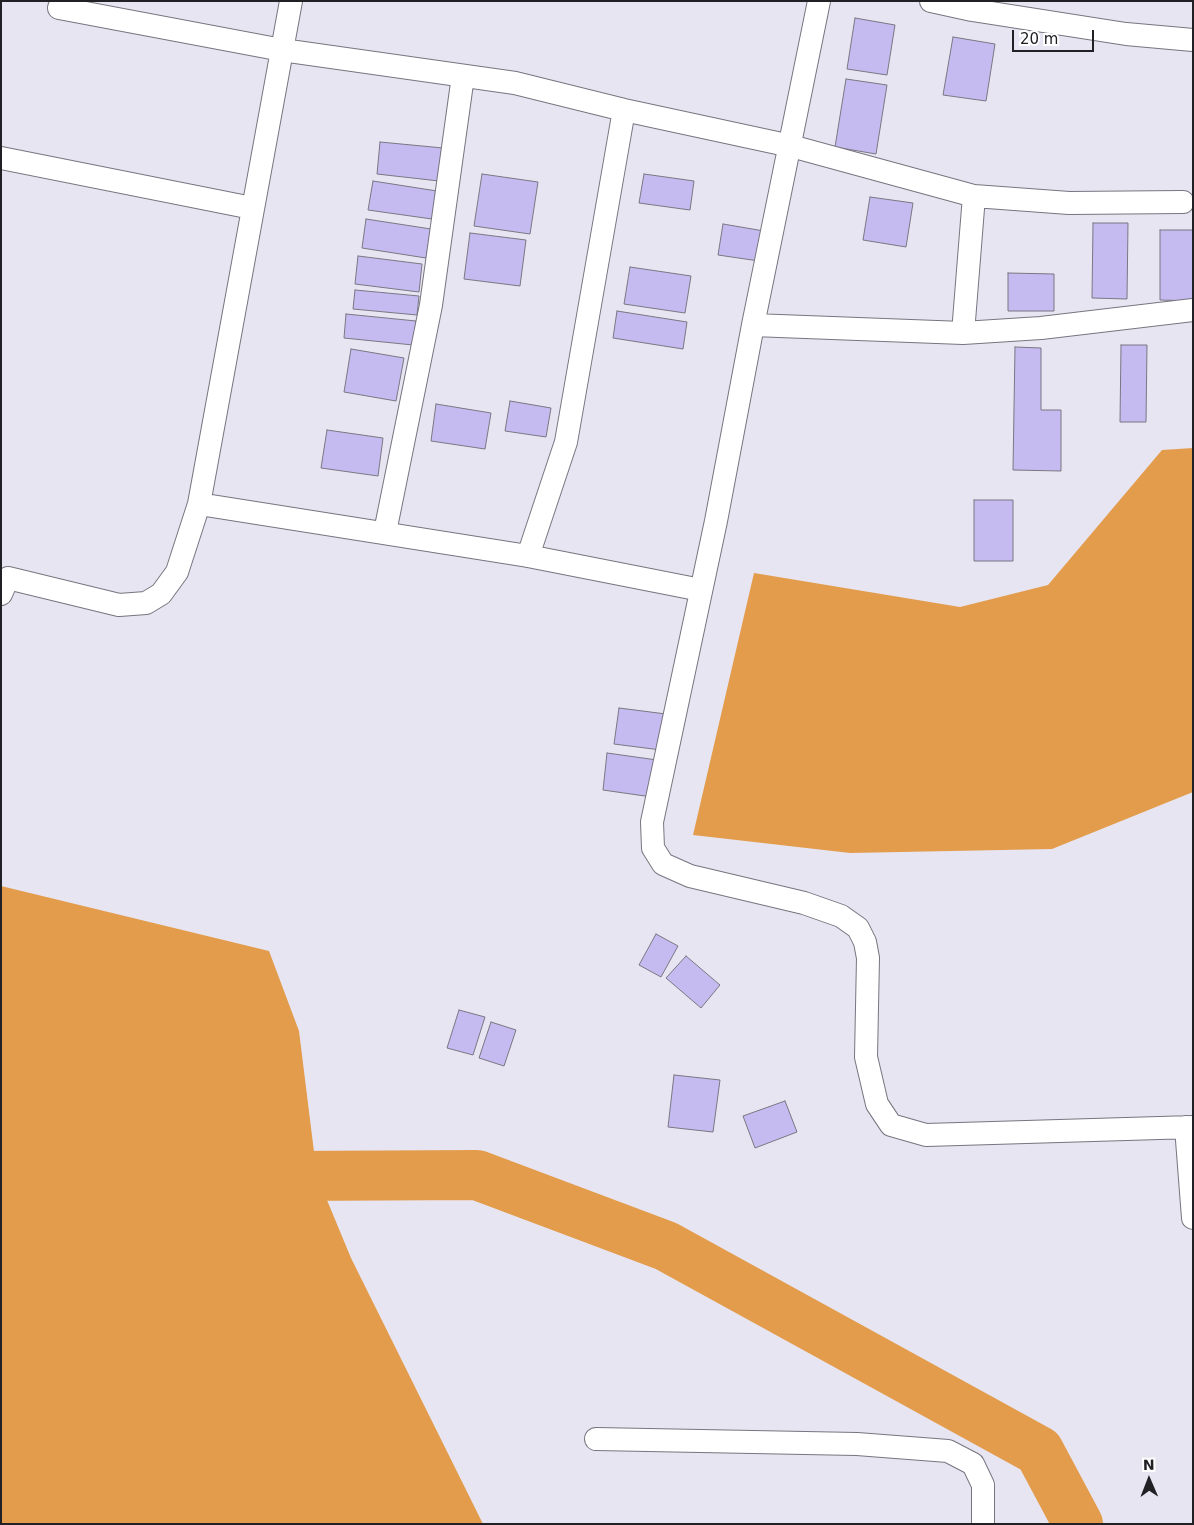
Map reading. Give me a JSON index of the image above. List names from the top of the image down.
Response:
{
  "scale_bar": "20 m",
  "north": "top"
}
